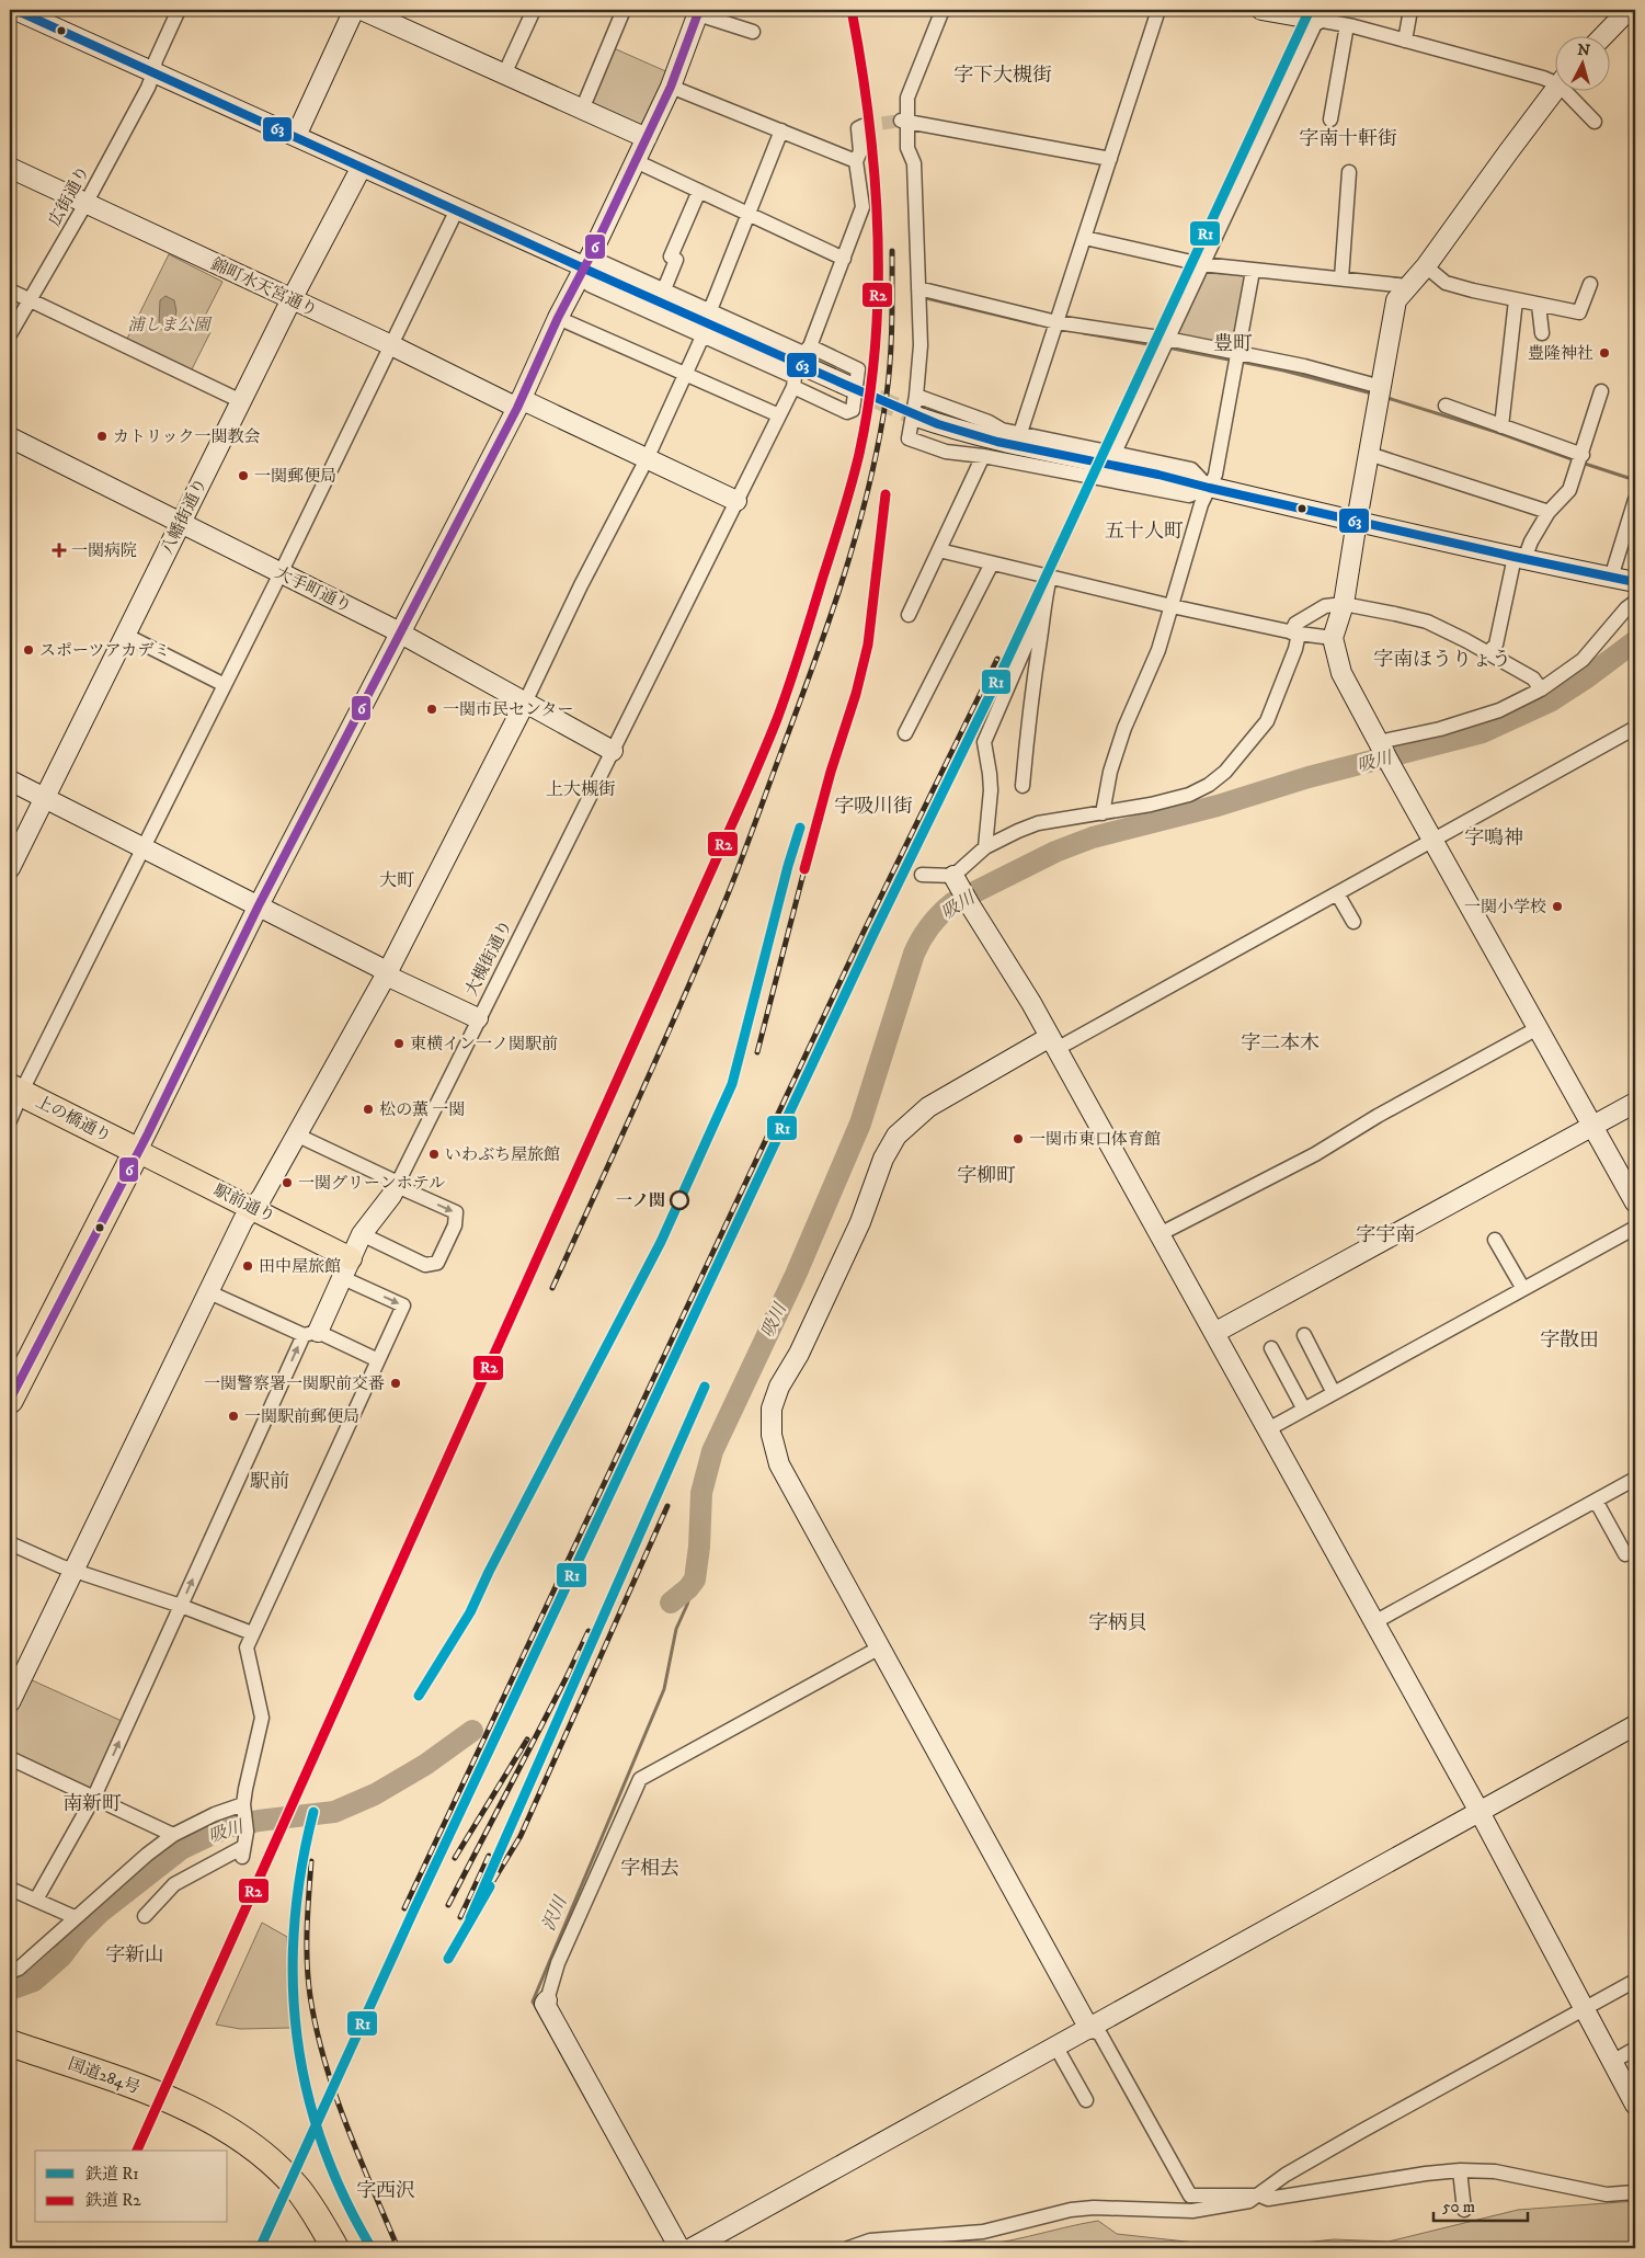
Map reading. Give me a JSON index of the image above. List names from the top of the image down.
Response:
{
  "streets": {
    "highway": ["上の橋通り", "国道284号"],
    "main road": ["駅前通り"],
    "street": [
      "広街通り",
      "錦町水天宮通り",
      "八幡街通り",
      "大手町通り",
      "大槻街通り"
    ]
  },
  "crossings": [
    ["広街通り", "錦町水天宮通り"],
    ["錦町水天宮通り", "八幡街通り"],
    ["錦町水天宮通り", "大槻街通り"],
    ["八幡街通り", "大手町通り"],
    ["大手町通り", "大槻街通り"],
    ["上の橋通り", "駅前通り"]
  ],
  "districts": [
    "字下大槻街",
    "字南十軒街",
    "豊町",
    "五十人町",
    "字南ほうりょう",
    "上大槻街",
    "字吸川街",
    "字鳴神",
    "大町",
    "字二本木",
    "字柳町",
    "字宇南",
    "字散田",
    "駅前",
    "字柄貝",
    "南新町",
    "字相去",
    "字新山",
    "字西沢"
  ],
  "water": ["吸川", "沢川"],
  "parks": ["浦しま公園"],
  "places": {
    "other": [
      "豊隆神社",
      "カトリック一関教会",
      "一関郵便局",
      "スポーツアカデミ",
      "一関市民センター",
      "一関小学校",
      "東横イン一ノ関駅前",
      "松の薫 一関",
      "一関市東口体育館",
      "いわぶち屋旅館",
      "一関グリーンホテル",
      "一ノ関",
      "田中屋旅館",
      "一関警察署一関駅前交番",
      "一関駅前郵便局"
    ],
    "health": ["一関病院"]
  },
  "lines": [
    "rail line R1",
    "rail line R2",
    "transit line 63",
    "transit line 6"
  ],
  "legend": ["鉄道 R1", "鉄道 R2"],
  "scale_bar": "50 m",
  "north": "top"
}
